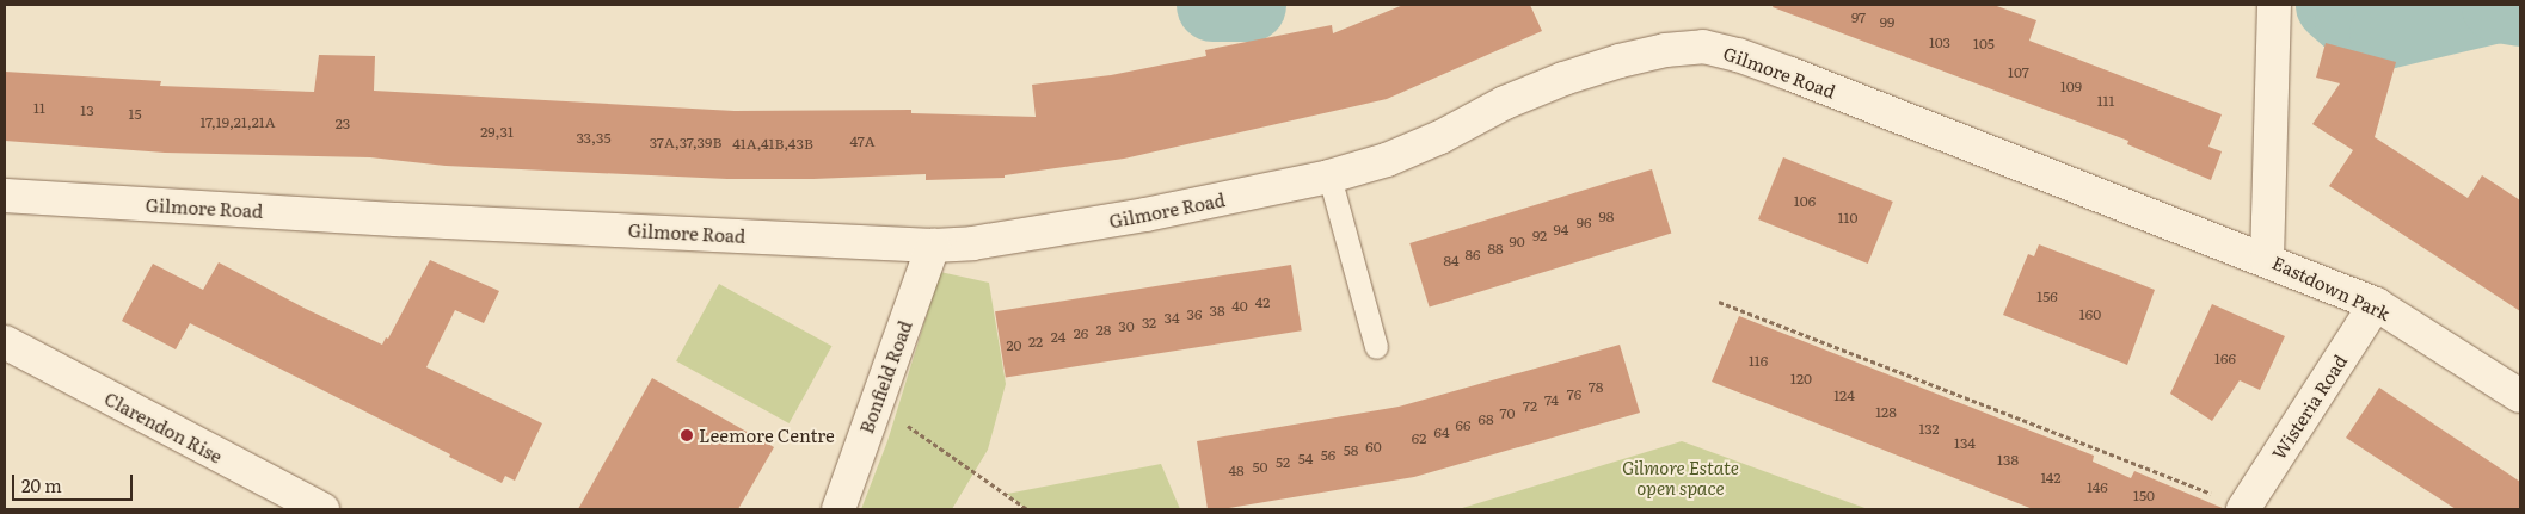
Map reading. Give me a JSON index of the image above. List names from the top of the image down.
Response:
{
  "streets": {
    "street": [
      "Gilmore Road",
      "Eastdown Park",
      "Bonfield Road",
      "Wisteria Road",
      "Clarendon Rise"
    ]
  },
  "crossings": [
    ["Gilmore Road", "Eastdown Park"],
    ["Gilmore Road", "Bonfield Road"],
    ["Eastdown Park", "Wisteria Road"]
  ],
  "parks": ["Gilmore Estate open space"],
  "places": ["Leemore Centre"],
  "house_numbers": [
    "97",
    "99",
    "103",
    "105",
    "107",
    "109",
    "111",
    "11",
    "13",
    "15",
    "17,19,21,21A",
    "23",
    "29,31",
    "33,35",
    "47A",
    "37A,37,39B",
    "41A,41B,43B",
    "106",
    "98",
    "110",
    "96",
    "94",
    "92",
    "90",
    "88",
    "86",
    "84",
    "156",
    "42",
    "40",
    "38",
    "36",
    "160",
    "34",
    "32",
    "30",
    "28",
    "26",
    "24",
    "22",
    "20",
    "166",
    "116",
    "120",
    "78",
    "76",
    "124",
    "74",
    "72",
    "128",
    "70",
    "68",
    "66",
    "132",
    "64",
    "62",
    "134",
    "60",
    "58",
    "56",
    "54",
    "138",
    "52",
    "50",
    "48",
    "142",
    "146",
    "150"
  ],
  "scale_bar": "20 m"
}
